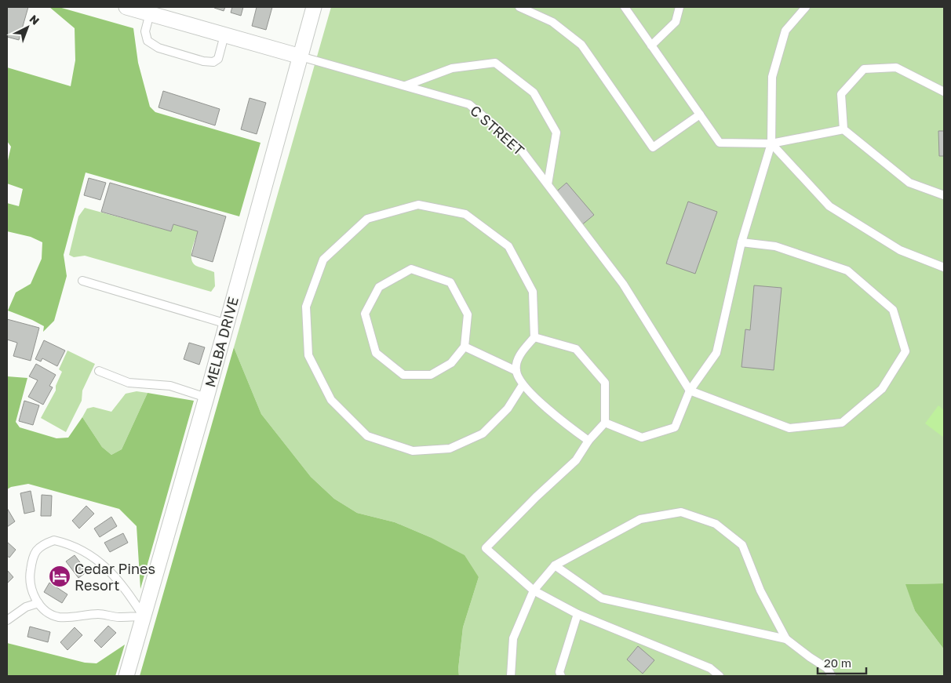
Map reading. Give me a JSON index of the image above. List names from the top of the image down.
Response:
{
  "streets": {
    "street": ["C STREET", "MELBA DRIVE"]
  },
  "crossings": [
    ["C STREET", "MELBA DRIVE"]
  ],
  "places": {
    "hotel": ["Cedar Pines Resort"]
  },
  "scale_bar": "20 m",
  "north": "top right"
}
